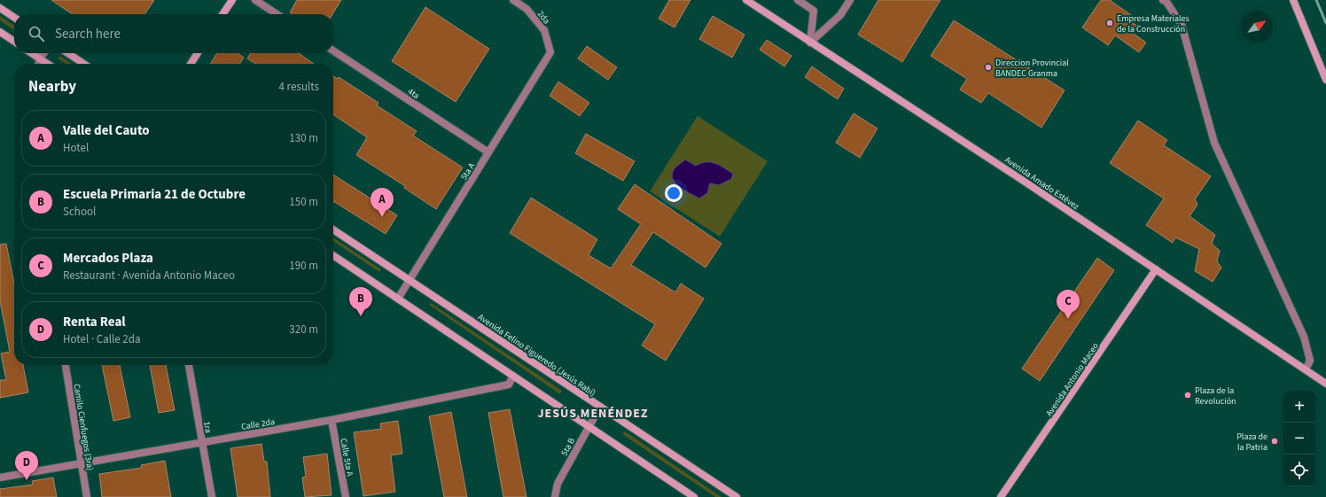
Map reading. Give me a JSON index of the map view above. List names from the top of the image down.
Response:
{
  "streets": {
    "main road": ["Avenida Amado Estévez", "Avenida Felino Figueredo (Jesús Rabí)", "Avenida Antonio Maceo"],
    "street": [
      "2da",
      "4ta",
      "5ta A",
      "Calle 2da",
      "Camilo Cienfuegos (3ra)",
      "1ra",
      "5ta B",
      "Calle 5ta A"
    ]
  },
  "crossings": [
    ["2da", "5ta A"],
    ["4ta", "5ta A"],
    ["5ta A", "Avenida Felino Figueredo (Jesús Rabí)"],
    ["Avenida Amado Estévez", "Avenida Antonio Maceo"],
    ["Avenida Felino Figueredo (Jesús Rabí)", "5ta B"],
    ["Calle 2da", "Camilo Cienfuegos (3ra)"],
    ["Calle 2da", "1ra"],
    ["Calle 2da", "Calle 5ta A"]
  ],
  "districts": ["JESÚS MENÉNDEZ"],
  "places": [
    "Empresa Materiales de la Construcción",
    "Direccion Provincial BANDEC Granma",
    "Plaza de la Revolución",
    "Plaza de la Patria"
  ],
  "north": "top right",
  "page": {
    "search": "Search here",
    "heading": ["Nearby", "4 results"],
    "list": [
      {
        "mark": "A",
        "name": "Valle del Cauto",
        "note": "Hotel",
        "value": "130 m"
      },
      {
        "mark": "B",
        "name": "Escuela Primaria 21 de Octubre",
        "note": "School",
        "value": "150 m"
      },
      {
        "mark": "C",
        "name": "Mercados Plaza",
        "note": "Restaurant · Avenida Antonio Maceo",
        "value": "190 m"
      },
      {
        "mark": "D",
        "name": "Renta Real",
        "note": "Hotel · Calle 2da",
        "value": "320 m"
      }
    ],
    "pins": [
      "A",
      "B",
      "C",
      "D"
    ],
    "map_buttons": ["+", "−"]
  }
}
